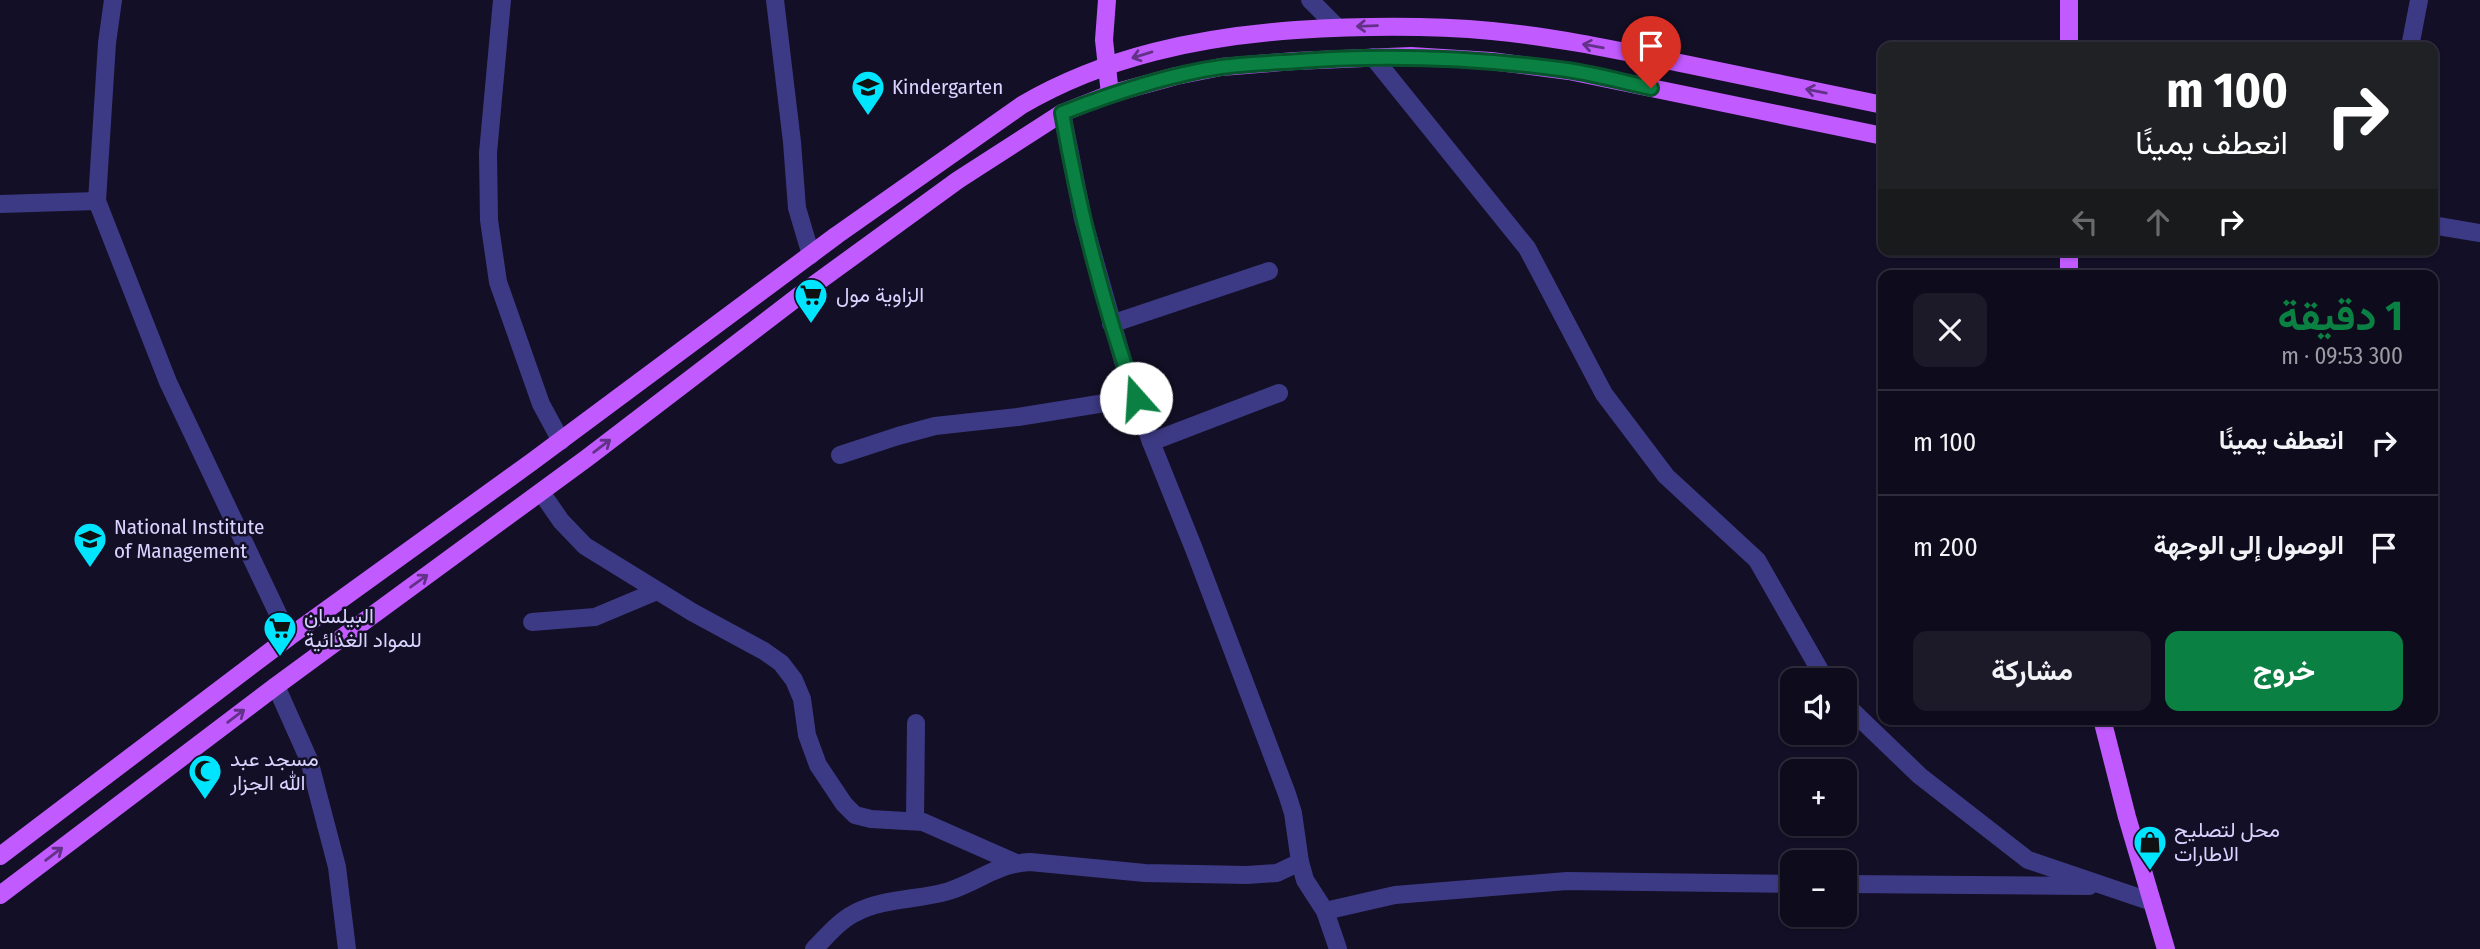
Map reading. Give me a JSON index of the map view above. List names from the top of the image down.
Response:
{
  "places": {
    "school or university": ["Kindergarten", "National Institute of Management"],
    "supermarket": ["الزاوية مول", "البيلسان للمواد الغذائية"],
    "mosque": ["مسجد عبد الله الجزار"],
    "shop": ["محل لتصليح الاطارات"]
  },
  "page": {
    "turn": ["100 m", "انعطف يمينًا"],
    "heading": ["1 دقيقة", "300 m · 09:53"],
    "list": [
      {
        "name": "انعطف يمينًا",
        "value": "100 m"
      },
      {
        "name": "الوصول إلى الوجهة",
        "value": "200 m"
      }
    ],
    "buttons": ["خروج", "مشاركة"],
    "map_buttons": ["+", "−"]
  }
}
